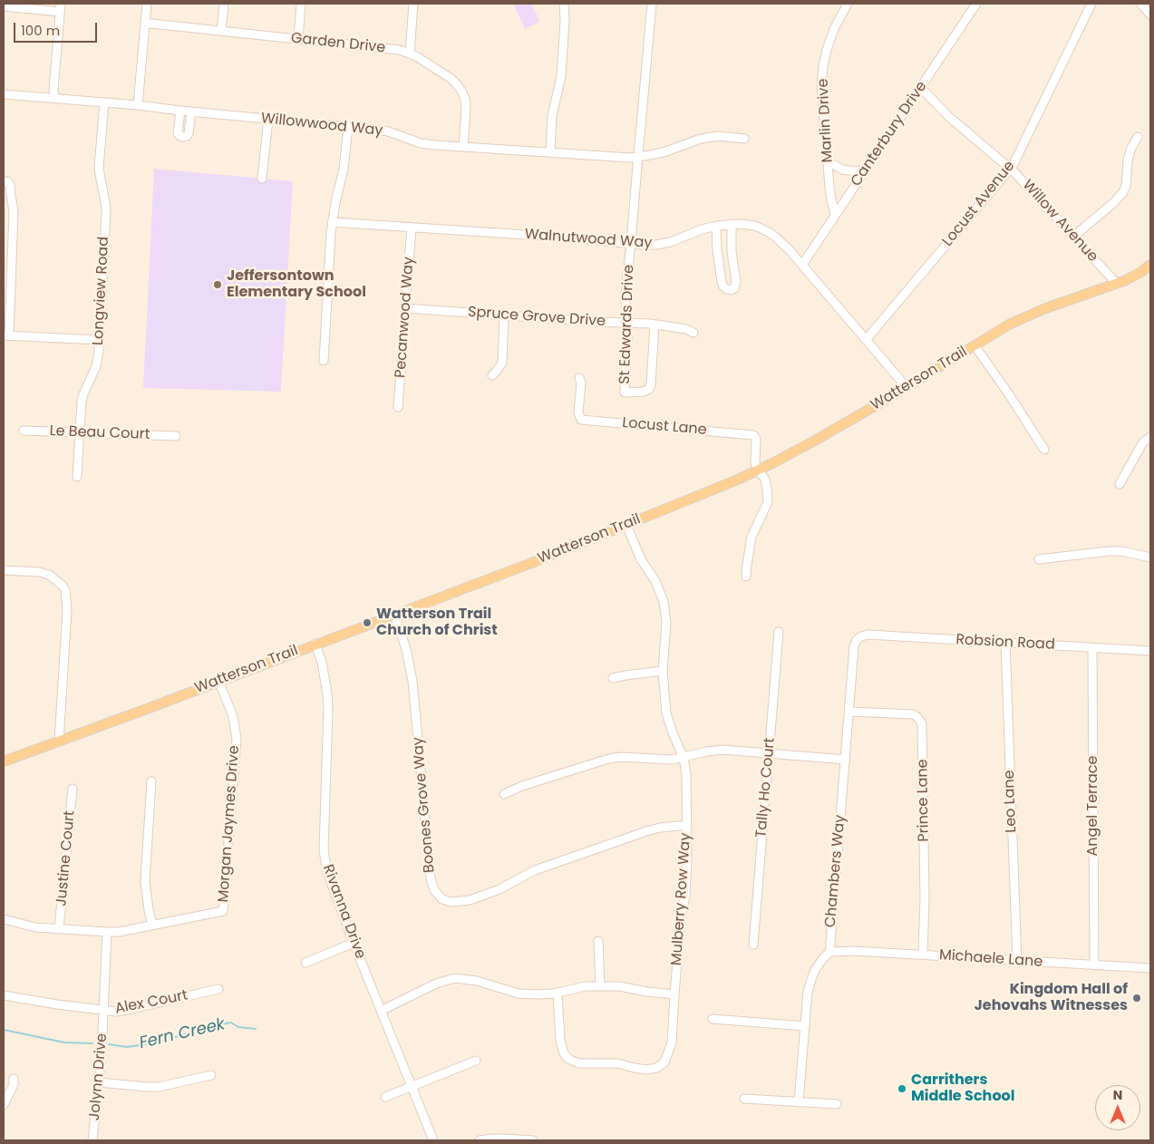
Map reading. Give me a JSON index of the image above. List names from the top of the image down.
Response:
{
  "streets": {
    "main road": ["Watterson Trail"],
    "street": [
      "Garden Drive",
      "Marlin Drive",
      "Willowwood Way",
      "Canterbury Drive",
      "Locust Avenue",
      "Willow Avenue",
      "Walnutwood Way",
      "Longview Road",
      "Pecanwood Way",
      "Spruce Grove Drive",
      "St Edwards Drive",
      "Locust Lane",
      "Le Beau Court",
      "Robsion Road",
      "Tally Ho Court",
      "Prince Lane",
      "Leo Lane",
      "Boones Grove Way",
      "Angel Terrace",
      "Morgan Jaymes Drive",
      "Justine Court",
      "Chambers Way",
      "Mulberry Row Way",
      "Rivanna Drive",
      "Michaele Lane",
      "Alex Court",
      "Jolynn Drive"
    ]
  },
  "crossings": [
    ["Garden Drive", "Willowwood Way"],
    ["Marlin Drive", "Canterbury Drive"],
    ["Willowwood Way", "Longview Road"],
    ["Willowwood Way", "St Edwards Drive"],
    ["Canterbury Drive", "Willow Avenue"],
    ["Canterbury Drive", "Walnutwood Way"],
    ["Locust Avenue", "Willow Avenue"],
    ["Locust Avenue", "Walnutwood Way"],
    ["Willow Avenue", "Watterson Trail"],
    ["Walnutwood Way", "Pecanwood Way"],
    ["Walnutwood Way", "St Edwards Drive"],
    ["Walnutwood Way", "Watterson Trail"],
    ["Longview Road", "Le Beau Court"],
    ["Pecanwood Way", "Spruce Grove Drive"],
    ["Spruce Grove Drive", "St Edwards Drive"],
    ["Watterson Trail", "Locust Lane"],
    ["Watterson Trail", "Boones Grove Way"],
    ["Watterson Trail", "Morgan Jaymes Drive"],
    ["Watterson Trail", "Mulberry Row Way"],
    ["Watterson Trail", "Rivanna Drive"],
    ["Robsion Road", "Leo Lane"],
    ["Robsion Road", "Angel Terrace"],
    ["Robsion Road", "Chambers Way"],
    ["Prince Lane", "Chambers Way"],
    ["Prince Lane", "Michaele Lane"],
    ["Leo Lane", "Michaele Lane"],
    ["Boones Grove Way", "Mulberry Row Way"],
    ["Angel Terrace", "Michaele Lane"],
    ["Morgan Jaymes Drive", "Justine Court"],
    ["Morgan Jaymes Drive", "Jolynn Drive"],
    ["Chambers Way", "Michaele Lane"],
    ["Alex Court", "Jolynn Drive"]
  ],
  "water": ["Fern Creek"],
  "places": [
    "Jeffersontown Elementary School",
    "Watterson Trail Church of Christ",
    "Kingdom Hall of Jehovahs Witnesses",
    "Carrithers Middle School"
  ],
  "scale_bar": "100 m",
  "north": "top"
}
